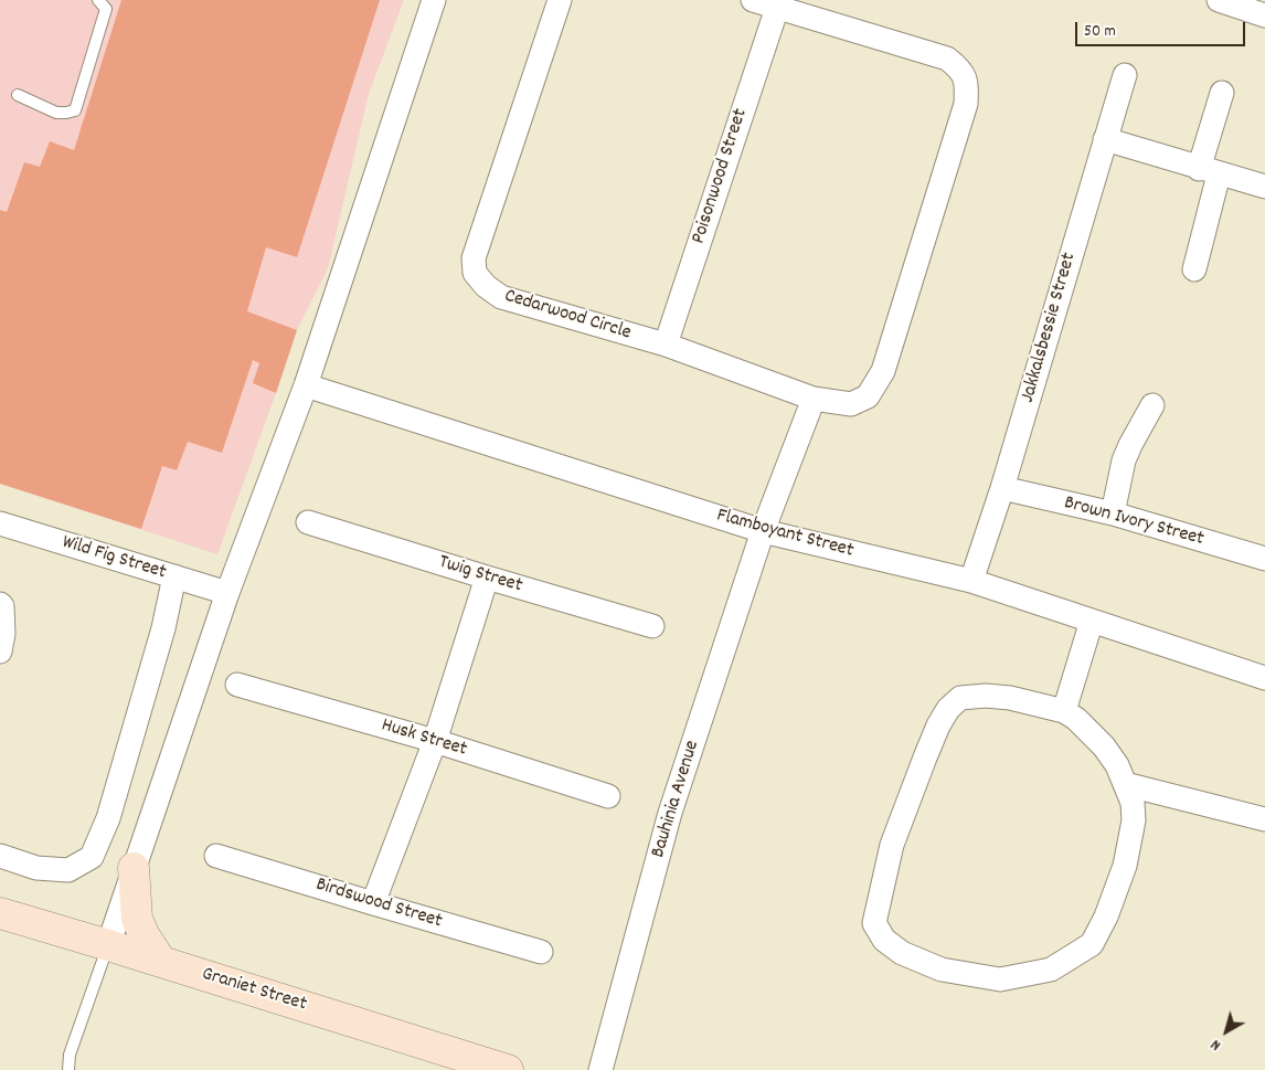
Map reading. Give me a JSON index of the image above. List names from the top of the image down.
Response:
{
  "streets": {
    "street": [
      "Poisonwood Street",
      "Cedarwood Circle",
      "Jakkalsbessie Street",
      "Brown Ivory Street",
      "Flamboyant Street",
      "Wild Fig Street",
      "Twig Street",
      "Husk Street",
      "Bauhinia Avenue",
      "Birdswood Street",
      "Graniet Street"
    ]
  },
  "crossings": [
    ["Poisonwood Street", "Cedarwood Circle"],
    ["Jakkalsbessie Street", "Brown Ivory Street"],
    ["Jakkalsbessie Street", "Flamboyant Street"],
    ["Flamboyant Street", "Bauhinia Avenue"]
  ],
  "scale_bar": "50 m",
  "north": "bottom left"
}
